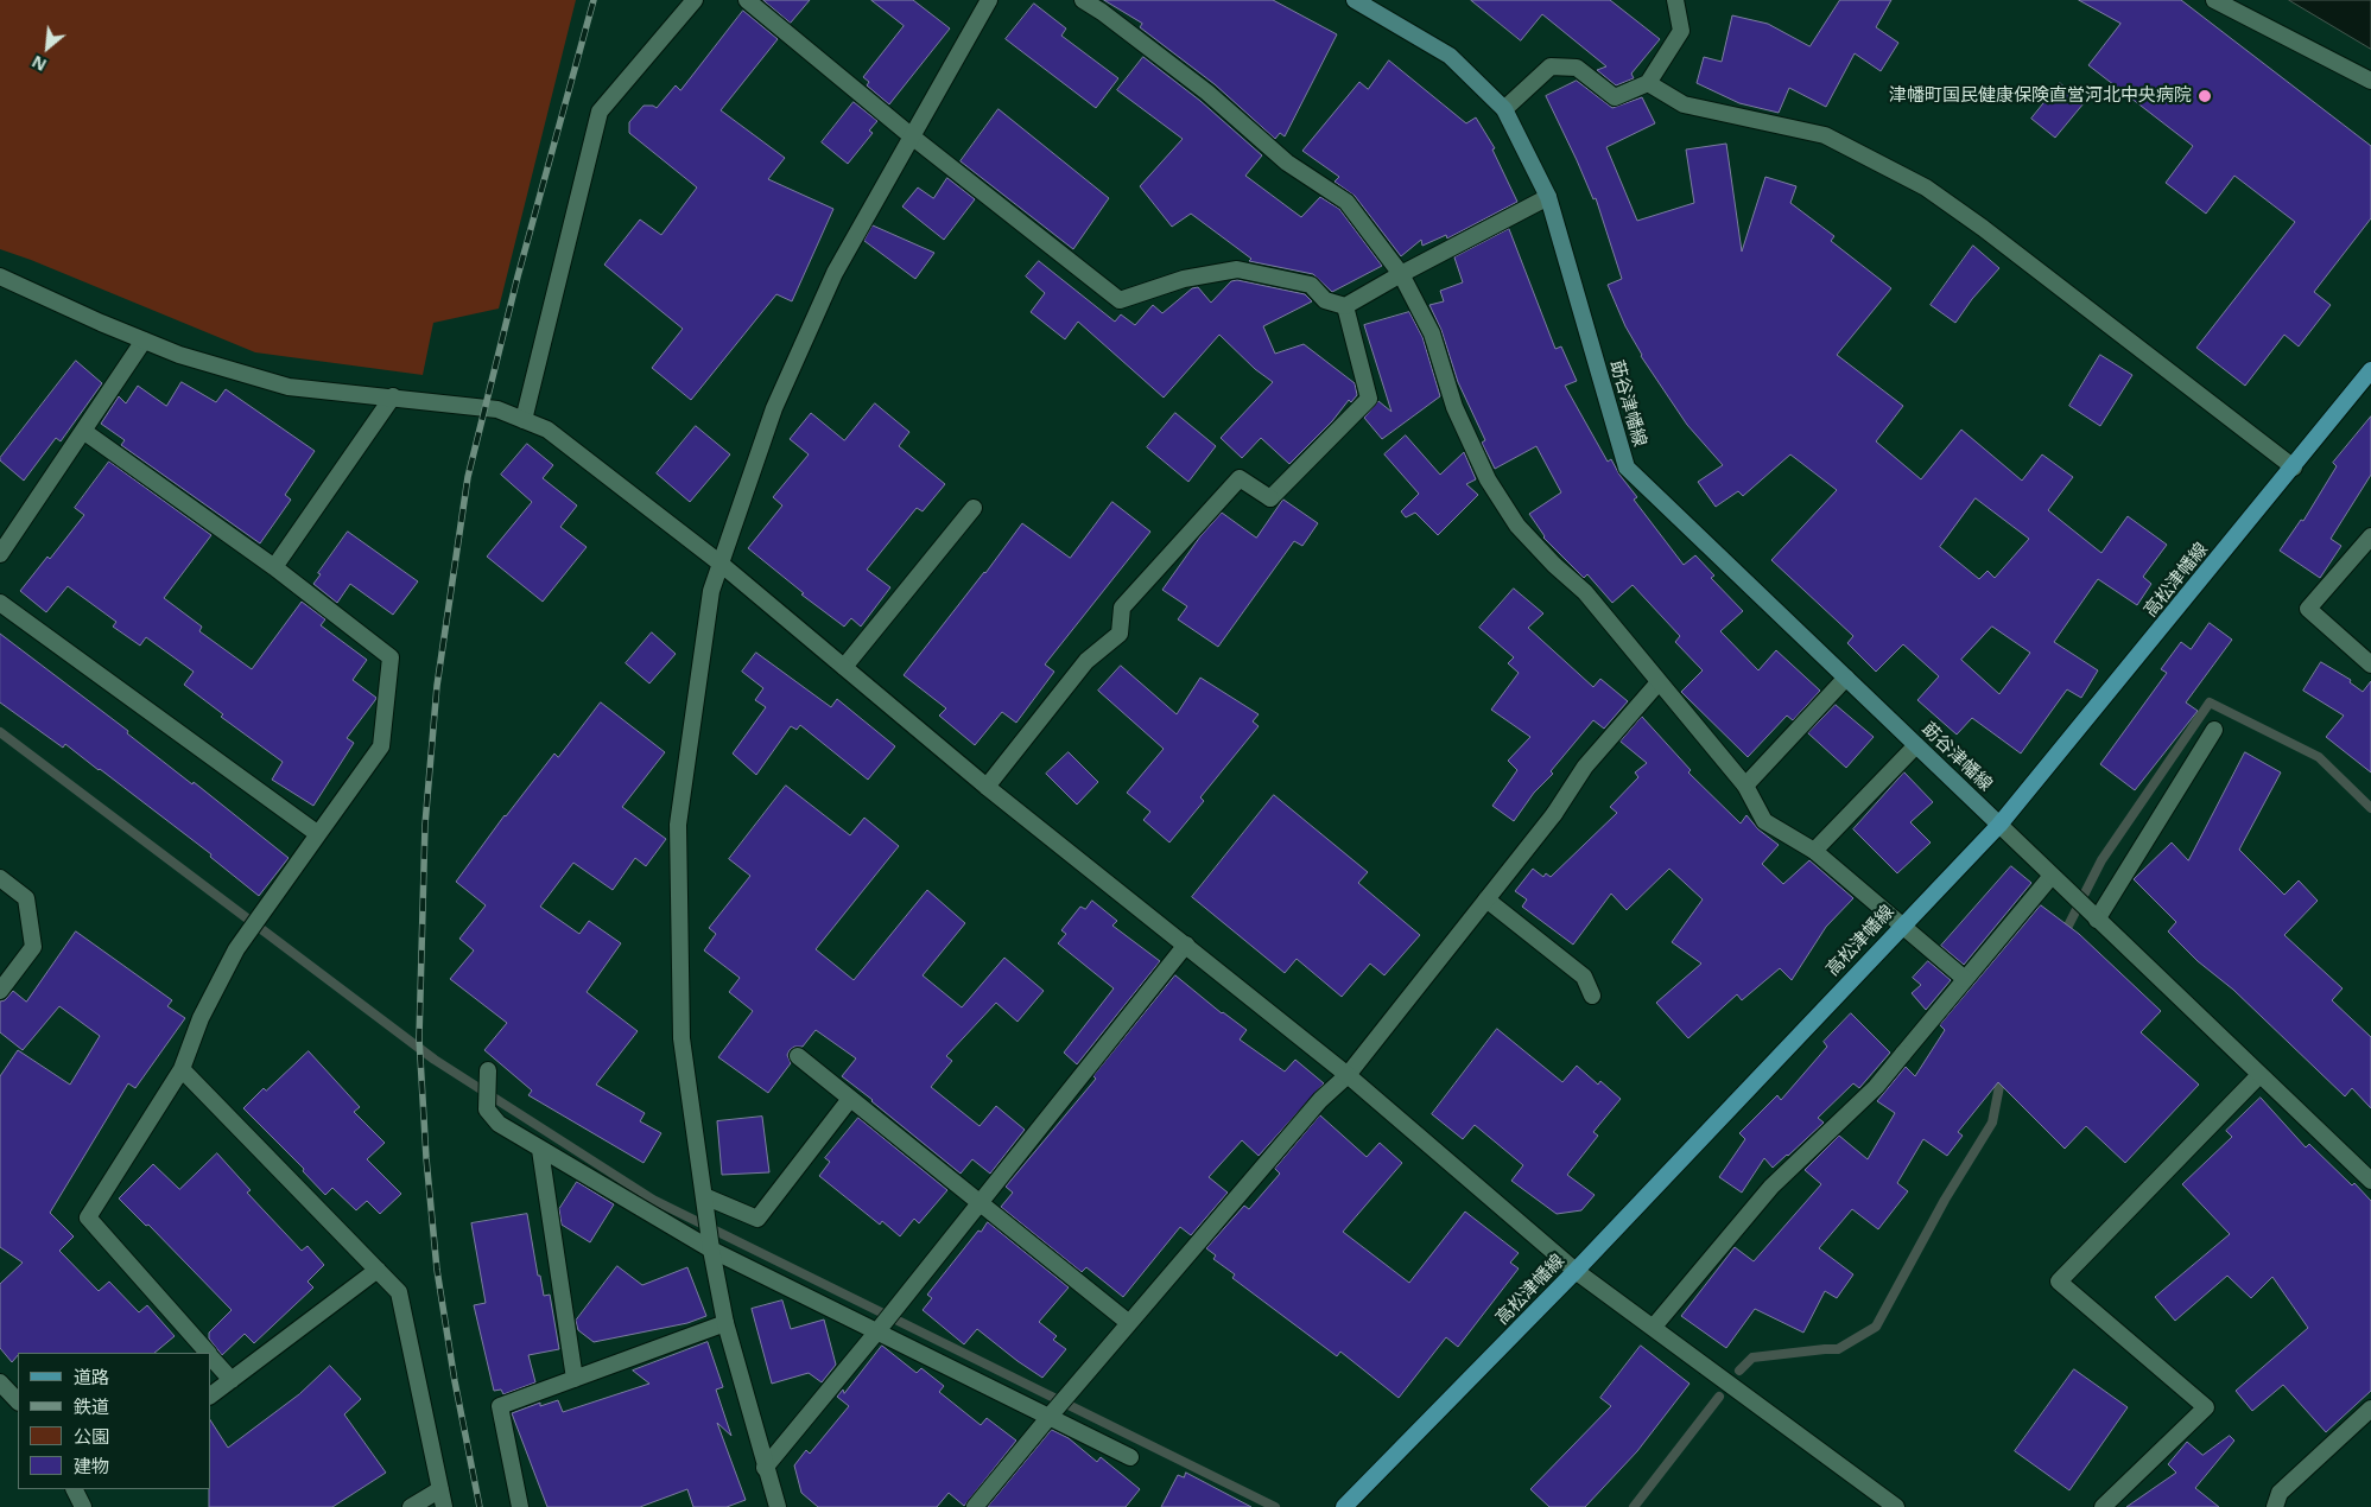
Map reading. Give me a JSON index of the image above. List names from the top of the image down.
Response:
{
  "streets": {
    "main road": ["莇谷津幡線", "高松津幡線"]
  },
  "crossings": [
    ["莇谷津幡線", "高松津幡線"]
  ],
  "places": ["津幡町国民健康保険直営河北中央病院"],
  "legend": [
    "道路",
    "鉄道",
    "公園",
    "建物"
  ],
  "north": "bottom left"
}
